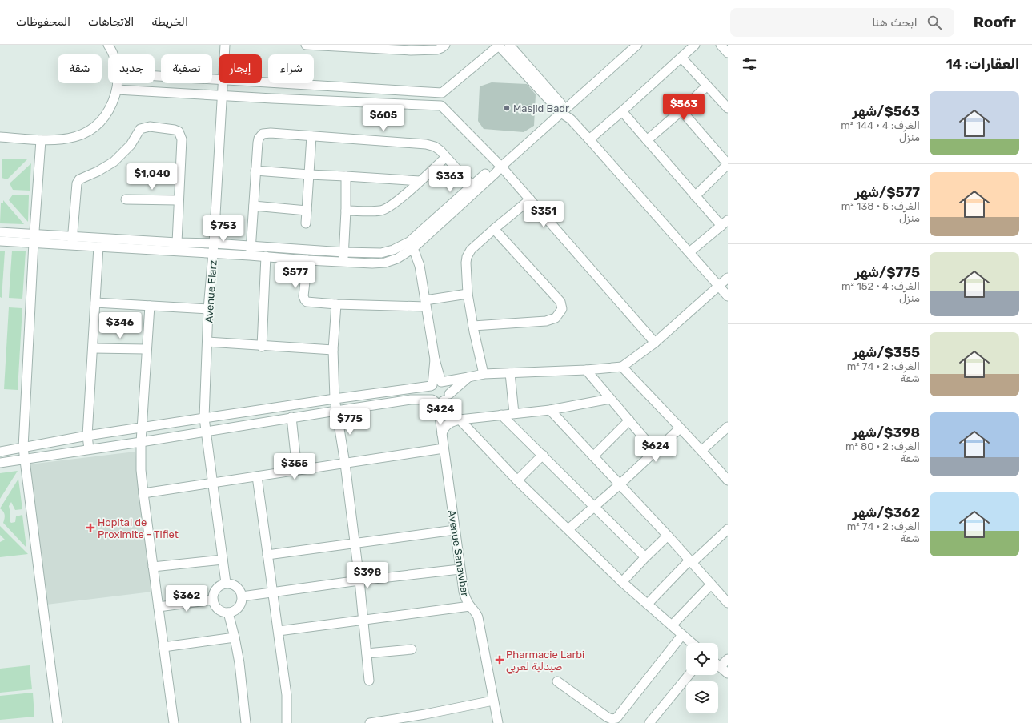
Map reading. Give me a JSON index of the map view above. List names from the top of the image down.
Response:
{
  "streets": {
    "street": ["Avenue Elarz", "Avenue Sanawbar"]
  },
  "places": {
    "other": ["Masjid Badr"],
    "health": ["Hopital de Proximite - Tiflet", "Pharmacie Larbi صيدلية لعربي"]
  },
  "page": {
    "header": "Roofr",
    "search": "ابحث هنا",
    "nav": ["الخريطة", "الاتجاهات", "المحفوظات"],
    "heading": "العقارات: 14",
    "chip": [
      "شراء",
      "إيجار",
      "تصفية",
      "جديد",
      "شقة"
    ],
    "list": [
      {
        "name": "$563/شهر",
        "note": "الغرف: 4 · 144 m² · منزل"
      },
      {
        "name": "$577/شهر",
        "note": "الغرف: 5 · 138 m² · منزل"
      },
      {
        "name": "$775/شهر",
        "note": "الغرف: 4 · 152 m² · منزل"
      },
      {
        "name": "$355/شهر",
        "note": "الغرف: 2 · 74 m² · شقة"
      },
      {
        "name": "$398/شهر",
        "note": "الغرف: 2 · 80 m² · شقة"
      },
      {
        "name": "$362/شهر",
        "note": "الغرف: 2 · 74 m² · شقة"
      }
    ],
    "price": [
      "$563",
      "$605",
      "$1,040",
      "$363",
      "$351",
      "$753",
      "$577",
      "$346",
      "$424",
      "$775",
      "$624",
      "$355",
      "$398",
      "$362"
    ]
  }
}
